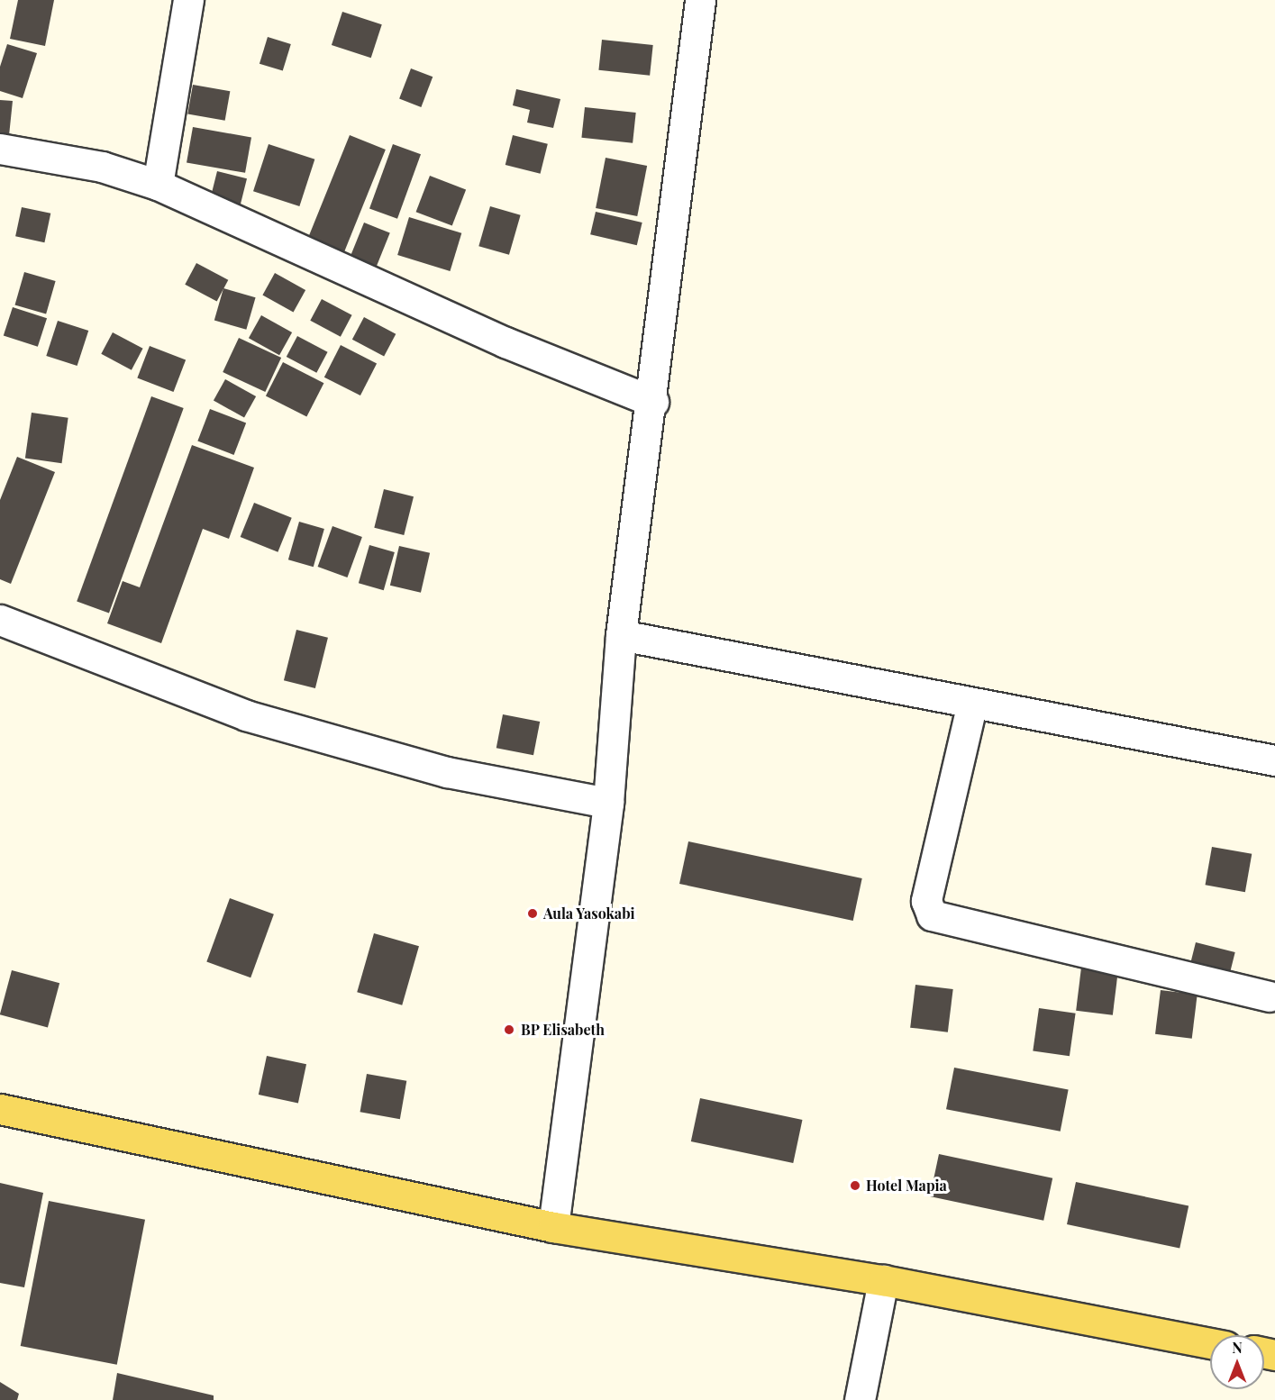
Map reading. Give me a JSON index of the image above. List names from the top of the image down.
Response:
{
  "places": ["Aula Yasokabi", "BP Elisabeth", "Hotel Mapia"],
  "north": "top"
}
